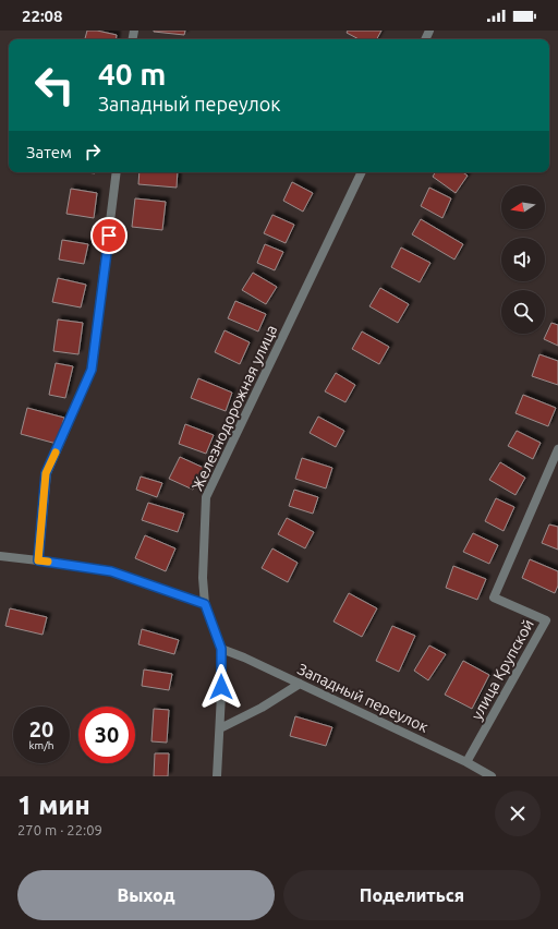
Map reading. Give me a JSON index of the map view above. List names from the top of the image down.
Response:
{
  "streets": {
    "street": ["Железнодорожная улица", "улица Крупской", "Западный переулок"]
  },
  "crossings": [
    ["Железнодорожная улица", "Западный переулок"],
    ["улица Крупской", "Западный переулок"]
  ],
  "north": "left",
  "page": {
    "status": "22:08",
    "turn": ["40 m", "Западный переулок"],
    "then": "Затем",
    "speed": "20 km/h",
    "limit": "30",
    "heading": ["1 мин", "270 m · 22:09"],
    "buttons": ["Выход", "Поделиться"]
  }
}
